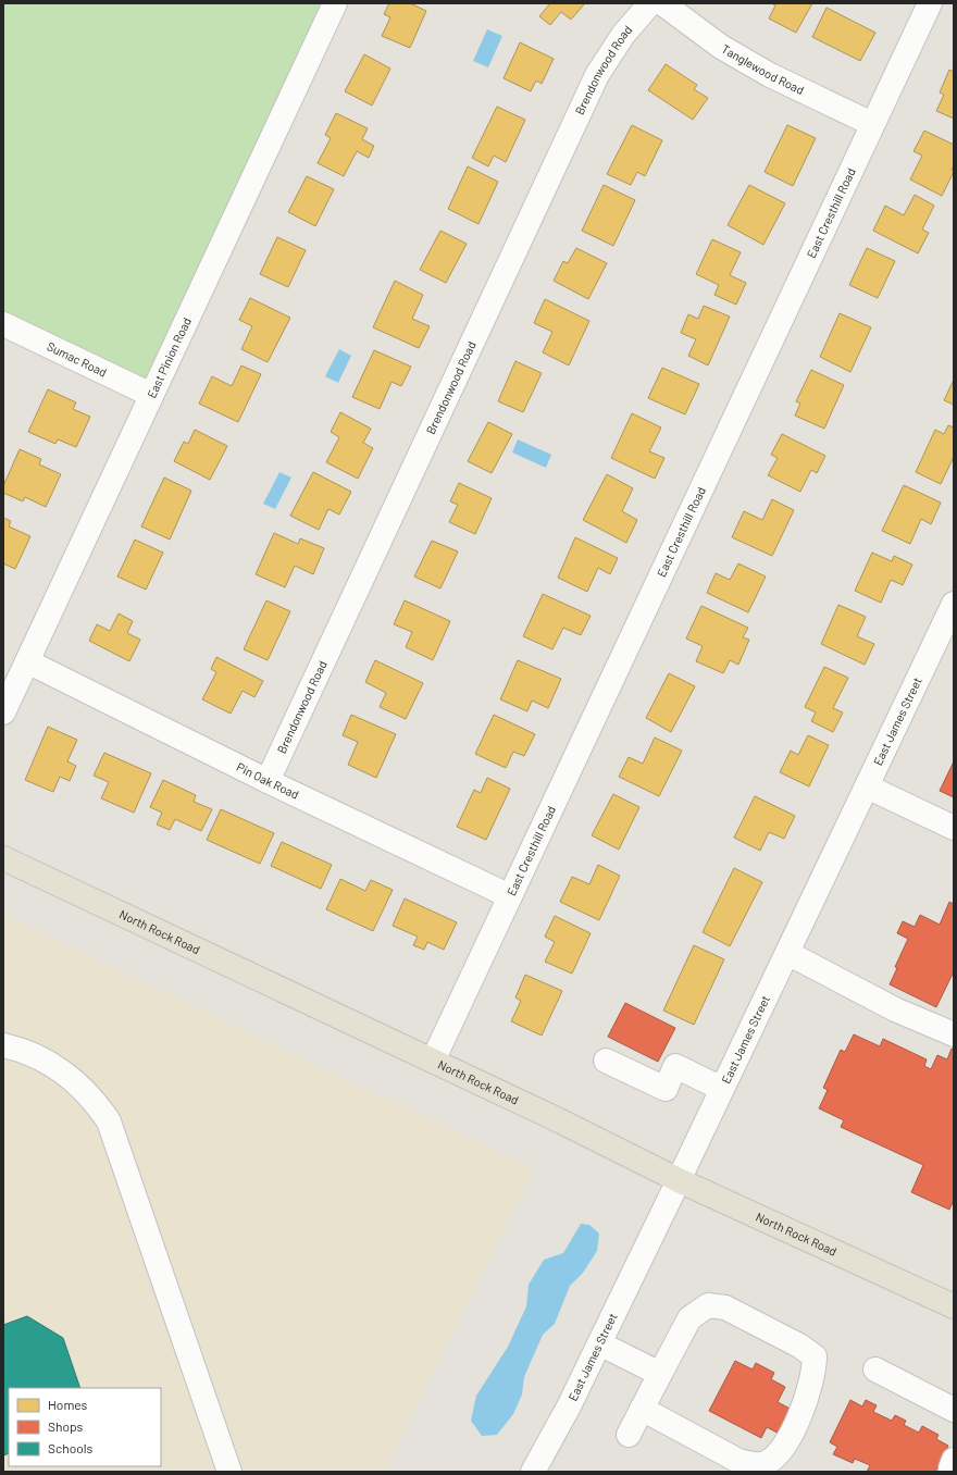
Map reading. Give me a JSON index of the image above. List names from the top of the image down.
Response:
{
  "streets": {
    "main road": ["North Rock Road"],
    "street": [
      "Tanglewood Road",
      "Brendonwood Road",
      "East Cresthill Road",
      "East Pinion Road",
      "Sumac Road",
      "East James Street",
      "Pin Oak Road"
    ]
  },
  "crossings": [
    ["Tanglewood Road", "East Cresthill Road"],
    ["Brendonwood Road", "Pin Oak Road"],
    ["East Cresthill Road", "Pin Oak Road"],
    ["East Cresthill Road", "North Rock Road"],
    ["East Pinion Road", "Sumac Road"],
    ["East Pinion Road", "Pin Oak Road"],
    ["East James Street", "North Rock Road"]
  ],
  "legend": ["Homes", "Shops", "Schools"]
}
